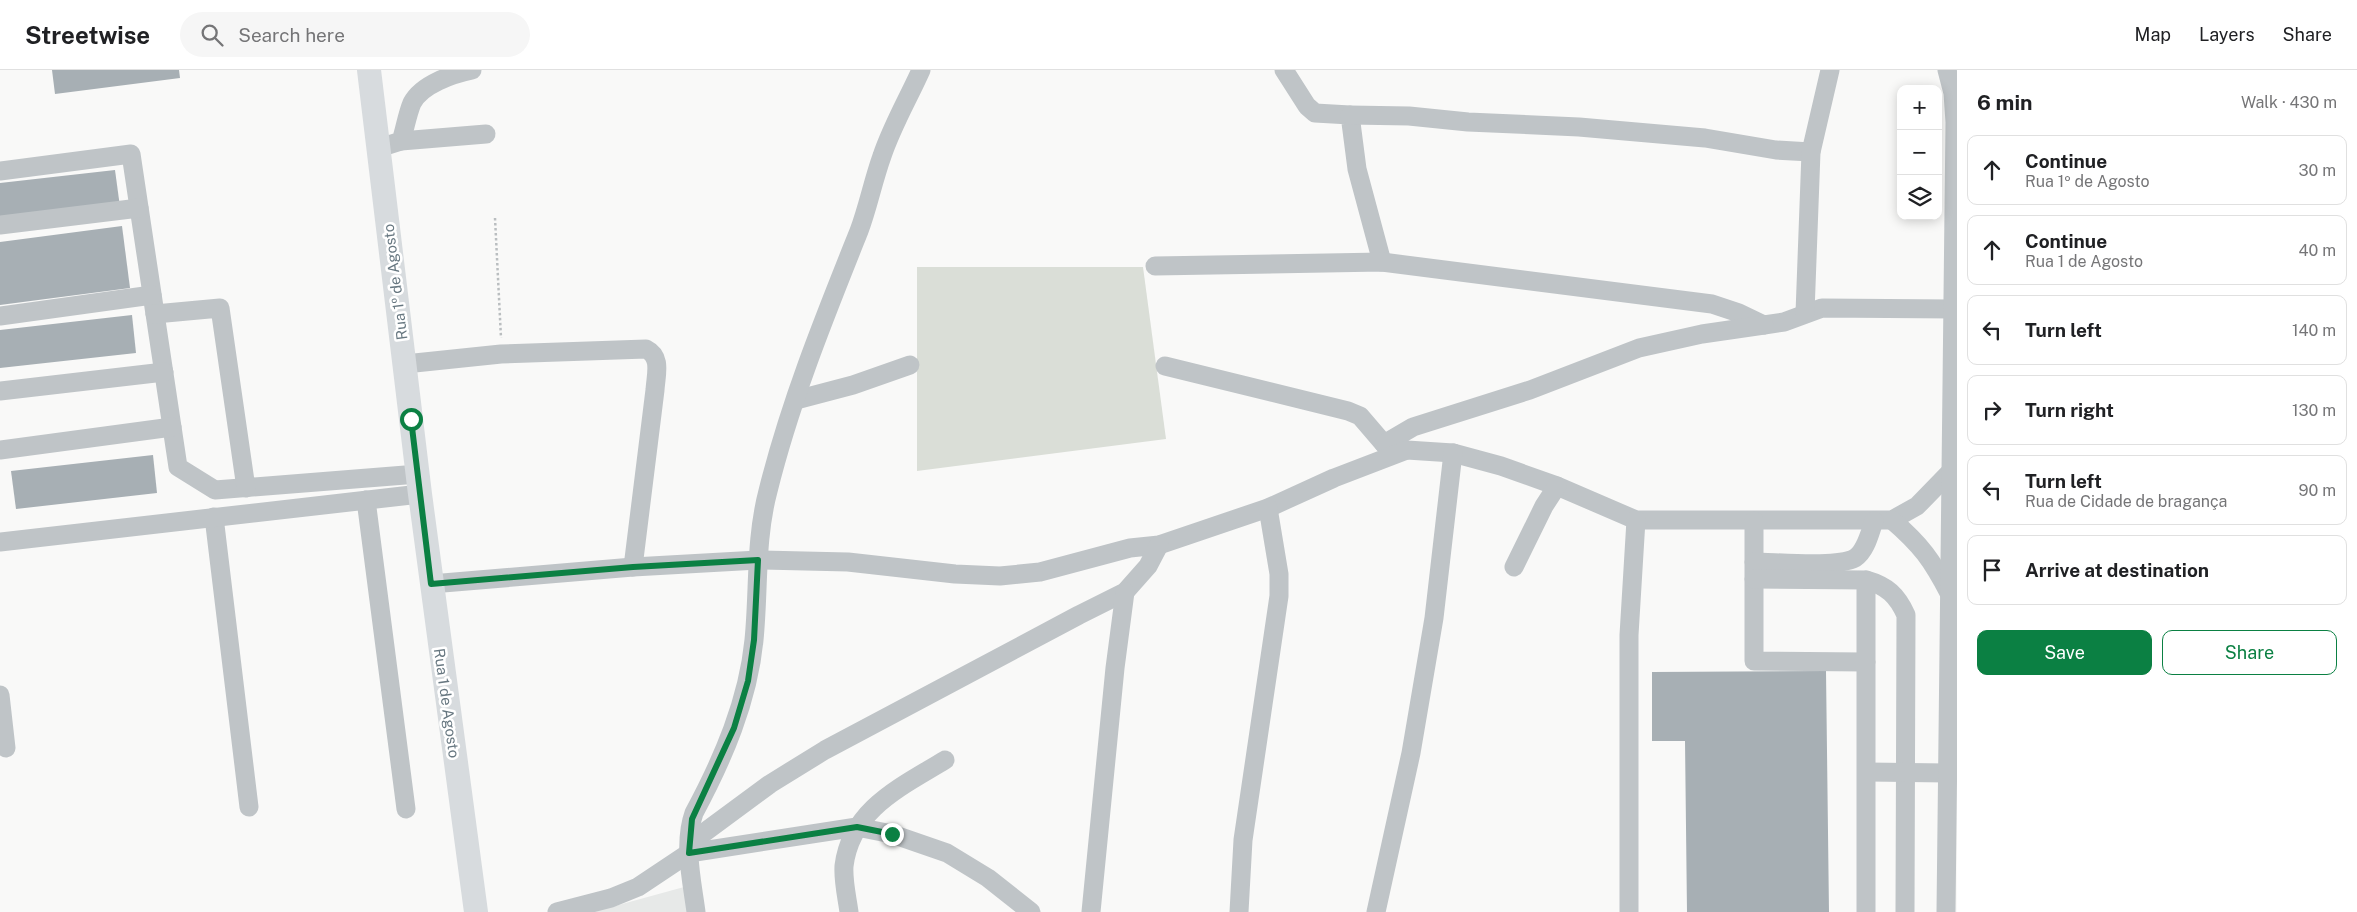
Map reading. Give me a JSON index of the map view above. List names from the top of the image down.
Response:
{
  "streets": {
    "main road": ["Rua 1º de Agosto", "Rua 1 de Agosto"]
  },
  "crossings": [
    ["Rua 1º de Agosto", "Rua 1 de Agosto"]
  ],
  "page": {
    "header": "Streetwise",
    "search": "Search here",
    "nav": ["Map", "Layers", "Share"],
    "heading": ["6 min", "Walk · 430 m"],
    "map_buttons": ["+", "−"],
    "list": [
      ["Continue", "Rua 1º de Agosto", "30 m"],
      ["Continue", "Rua 1 de Agosto", "40 m"],
      ["Turn left", "140 m"],
      ["Turn right", "130 m"],
      ["Turn left", "Rua de Cidade de bragança", "90 m"],
      "Arrive at destination"
    ],
    "buttons": ["Save", "Share"]
  }
}
